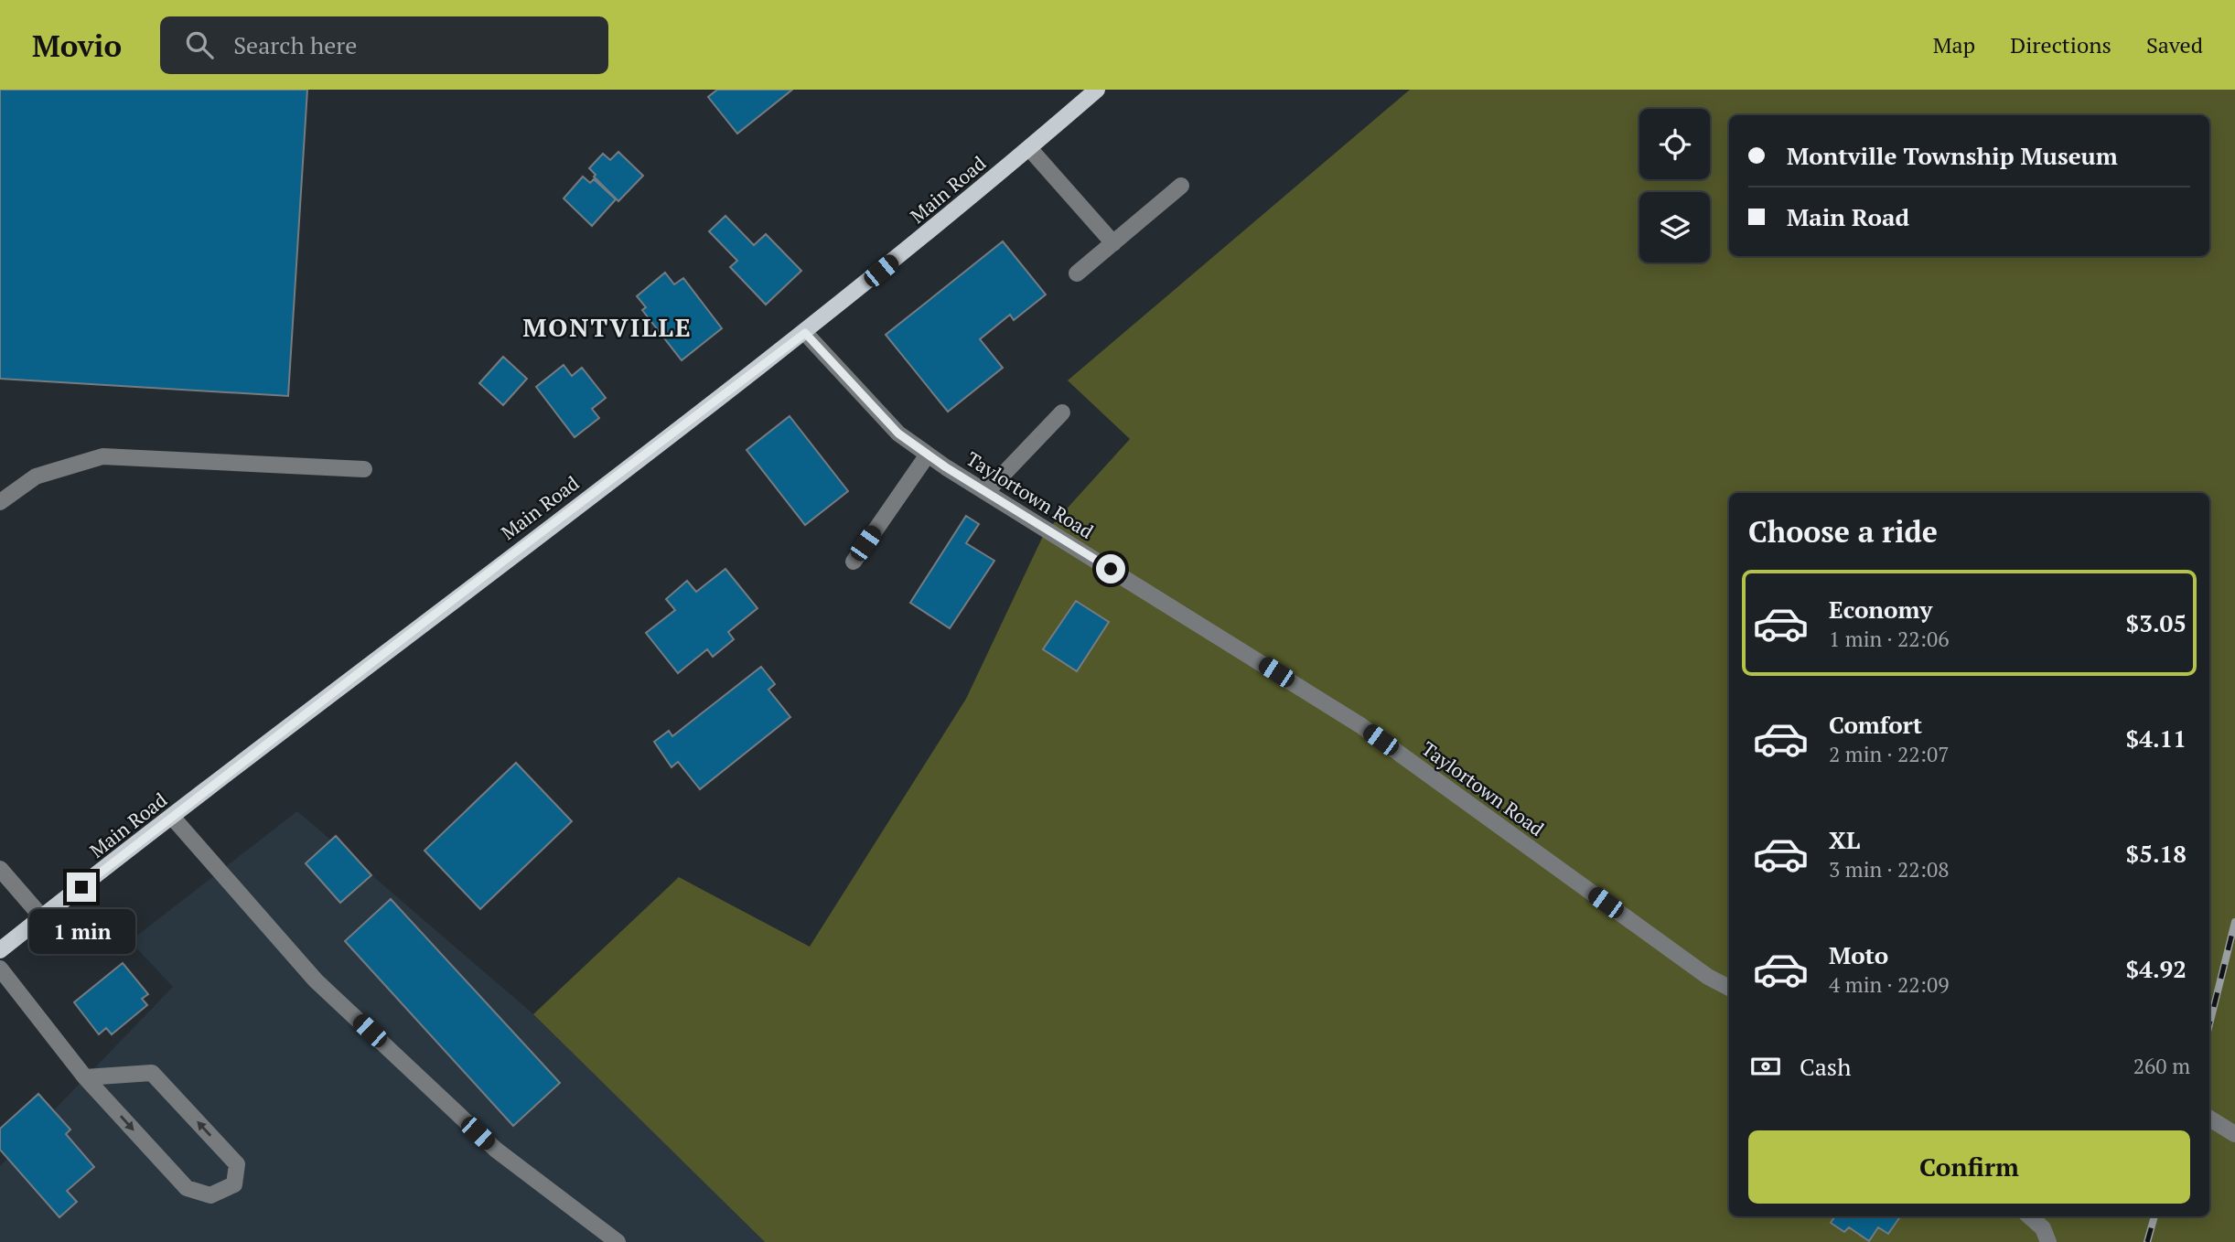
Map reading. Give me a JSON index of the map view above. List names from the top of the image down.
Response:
{
  "streets": {
    "main road": ["Main Road"],
    "street": ["Taylortown Road"]
  },
  "crossings": [
    ["Main Road", "Taylortown Road"]
  ],
  "districts": ["MONTVILLE"],
  "page": {
    "header": "Movio",
    "search": "Search here",
    "nav": ["Map", "Directions", "Saved"],
    "banner": ["Montville Township Museum", "Main Road"],
    "heading": "Choose a ride",
    "list": [
      {
        "name": "Economy",
        "note": "1 min · 22:06",
        "value": "$3.05"
      },
      {
        "name": "Comfort",
        "note": "2 min · 22:07",
        "value": "$4.11"
      },
      {
        "name": "XL",
        "note": "3 min · 22:08",
        "value": "$5.18"
      },
      {
        "name": "Moto",
        "note": "4 min · 22:09",
        "value": "$4.92"
      }
    ],
    "bubble": "1 min",
    "pay": ["Cash", "260 m"],
    "buttons": "Confirm"
  }
}
